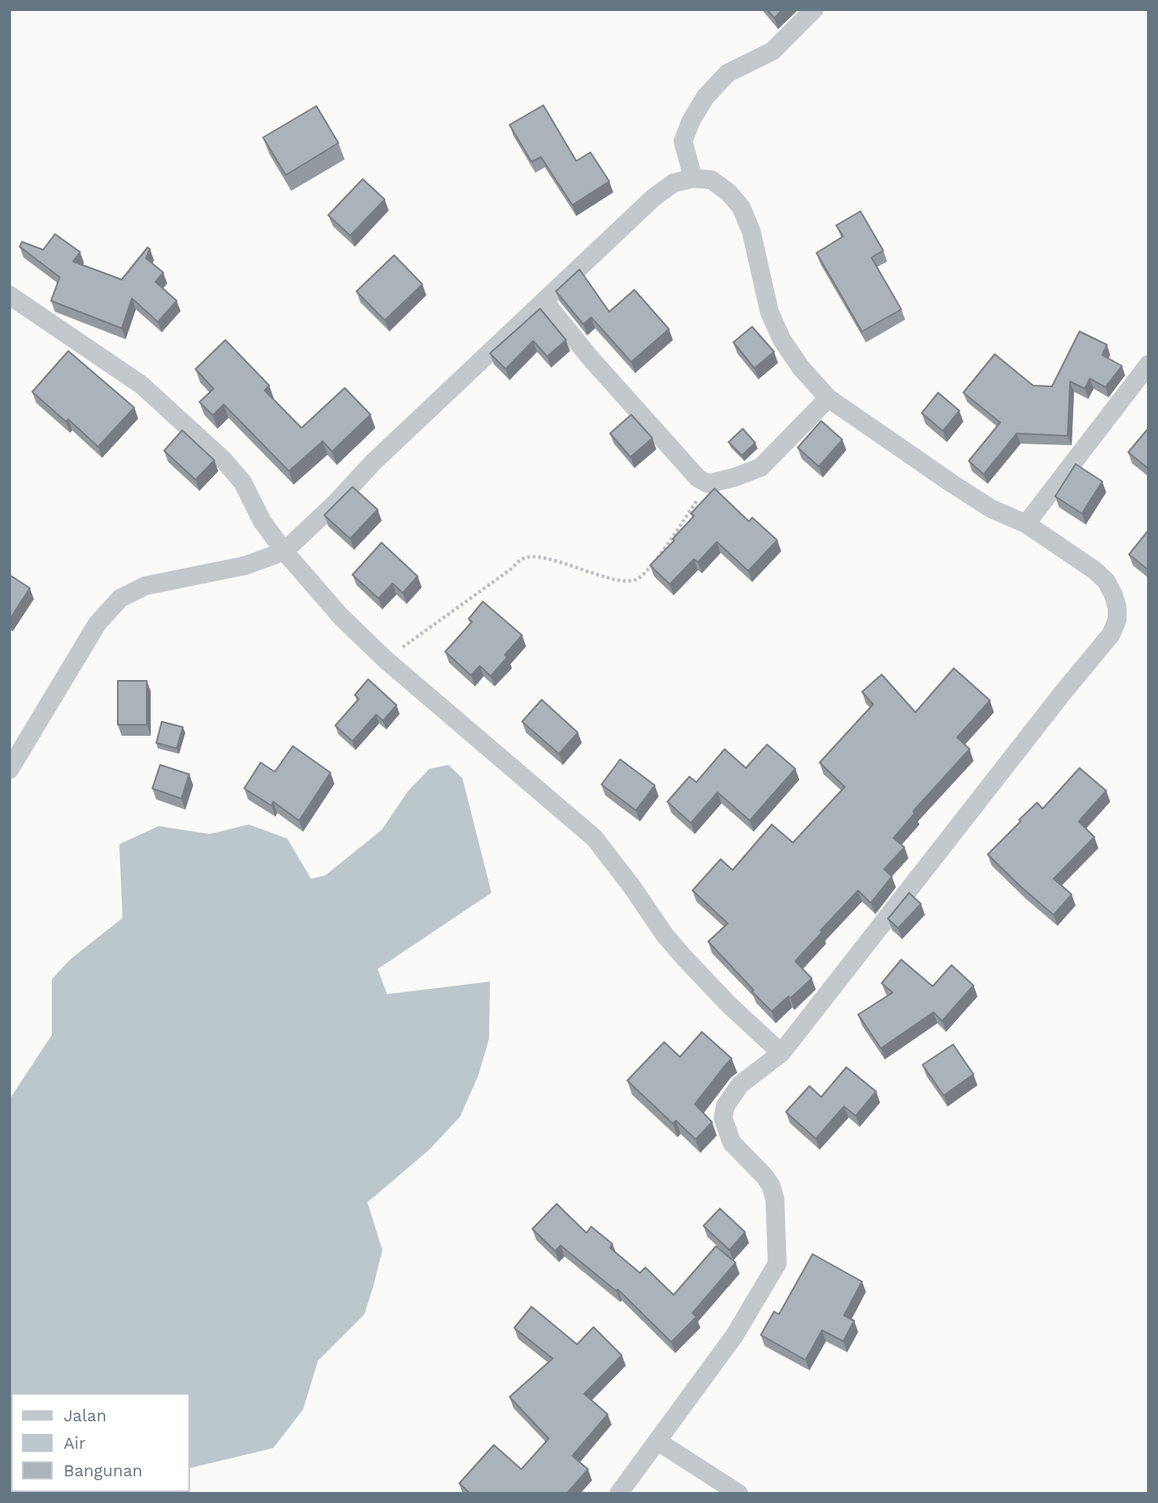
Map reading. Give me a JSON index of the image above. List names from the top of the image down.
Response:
{
  "legend": ["Jalan", "Air", "Bangunan"]
}
